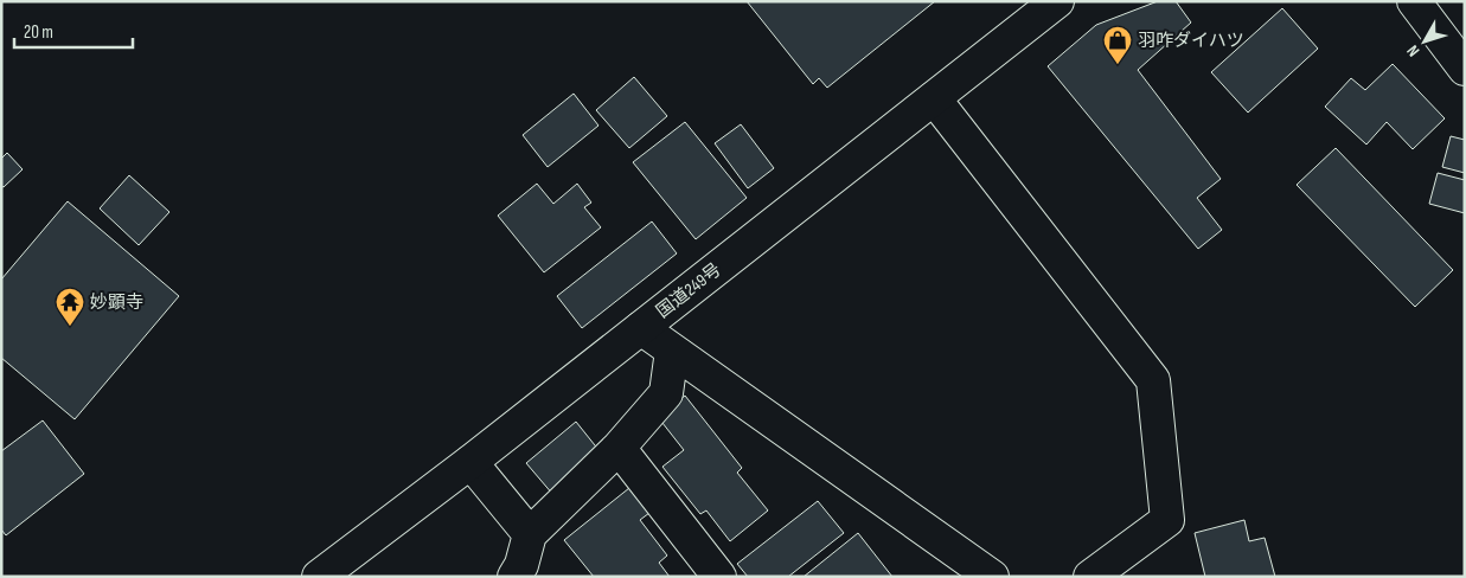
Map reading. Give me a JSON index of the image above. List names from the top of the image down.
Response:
{
  "streets": {
    "main road": ["国道249号"]
  },
  "places": {
    "shop": ["羽咋ダイハツ"],
    "temple": ["妙顕寺"]
  },
  "scale_bar": "20 m",
  "north": "bottom left"
}
